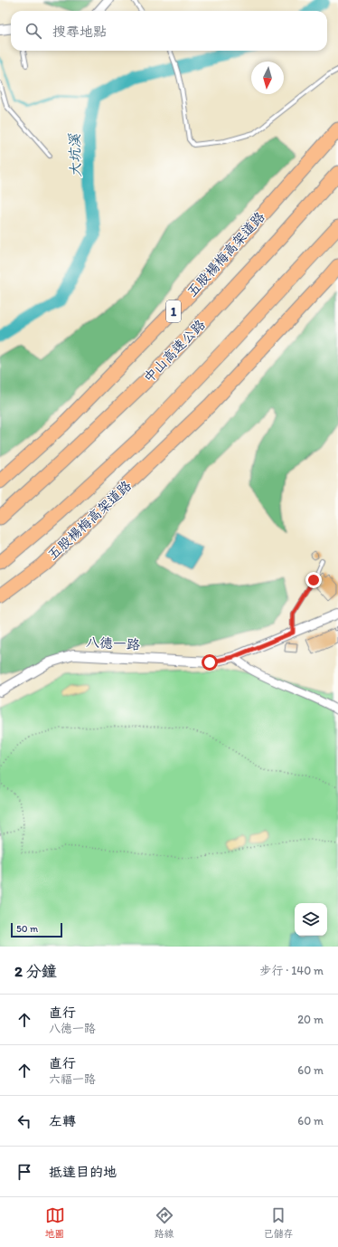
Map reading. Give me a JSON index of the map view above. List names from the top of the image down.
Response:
{
  "streets": {
    "highway": ["五股楊梅高架道路", "1", "中山高速公路"],
    "street": ["八德一路"]
  },
  "water": ["大坑溪"],
  "scale_bar": "50 m",
  "north": "bottom",
  "page": {
    "search": "搜尋地點",
    "scale": "50 m",
    "heading": ["2 分鐘", "步行 · 140 m"],
    "list": [
      ["直行", "八德一路", "20 m"],
      ["直行", "六福一路", "60 m"],
      ["左轉", "60 m"],
      "抵達目的地"
    ],
    "nav": ["地圖", "路線", "已儲存"]
  }
}
